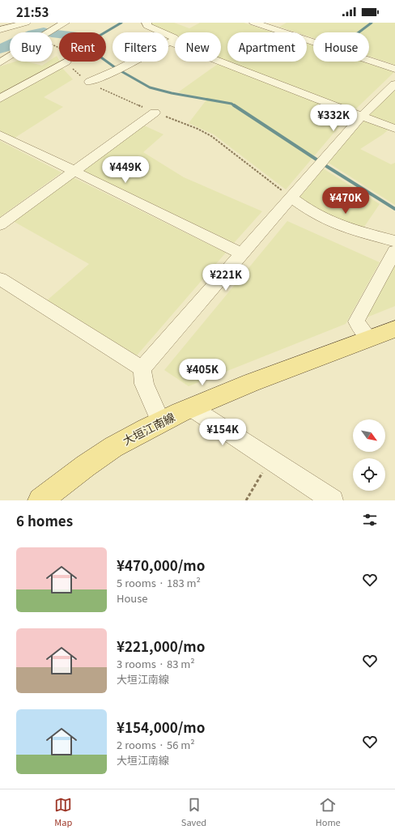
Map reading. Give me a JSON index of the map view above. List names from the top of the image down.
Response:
{
  "streets": {
    "main road": ["大垣江南線"]
  },
  "north": "bottom right",
  "page": {
    "status": "21:53",
    "chip": [
      "Buy",
      "Rent",
      "Filters",
      "New",
      "Apartment",
      "House"
    ],
    "price": [
      "¥332K",
      "¥449K",
      "¥470K",
      "¥221K",
      "¥405K",
      "¥154K"
    ],
    "heading": "6 homes",
    "list": [
      {
        "name": "¥470,000/mo",
        "note": "5 rooms · 183 m² · House"
      },
      {
        "name": "¥221,000/mo",
        "note": "3 rooms · 83 m² · 大垣江南線"
      },
      {
        "name": "¥154,000/mo",
        "note": "2 rooms · 56 m² · 大垣江南線"
      }
    ],
    "tabs": ["Map", "Saved", "Home"]
  }
}
